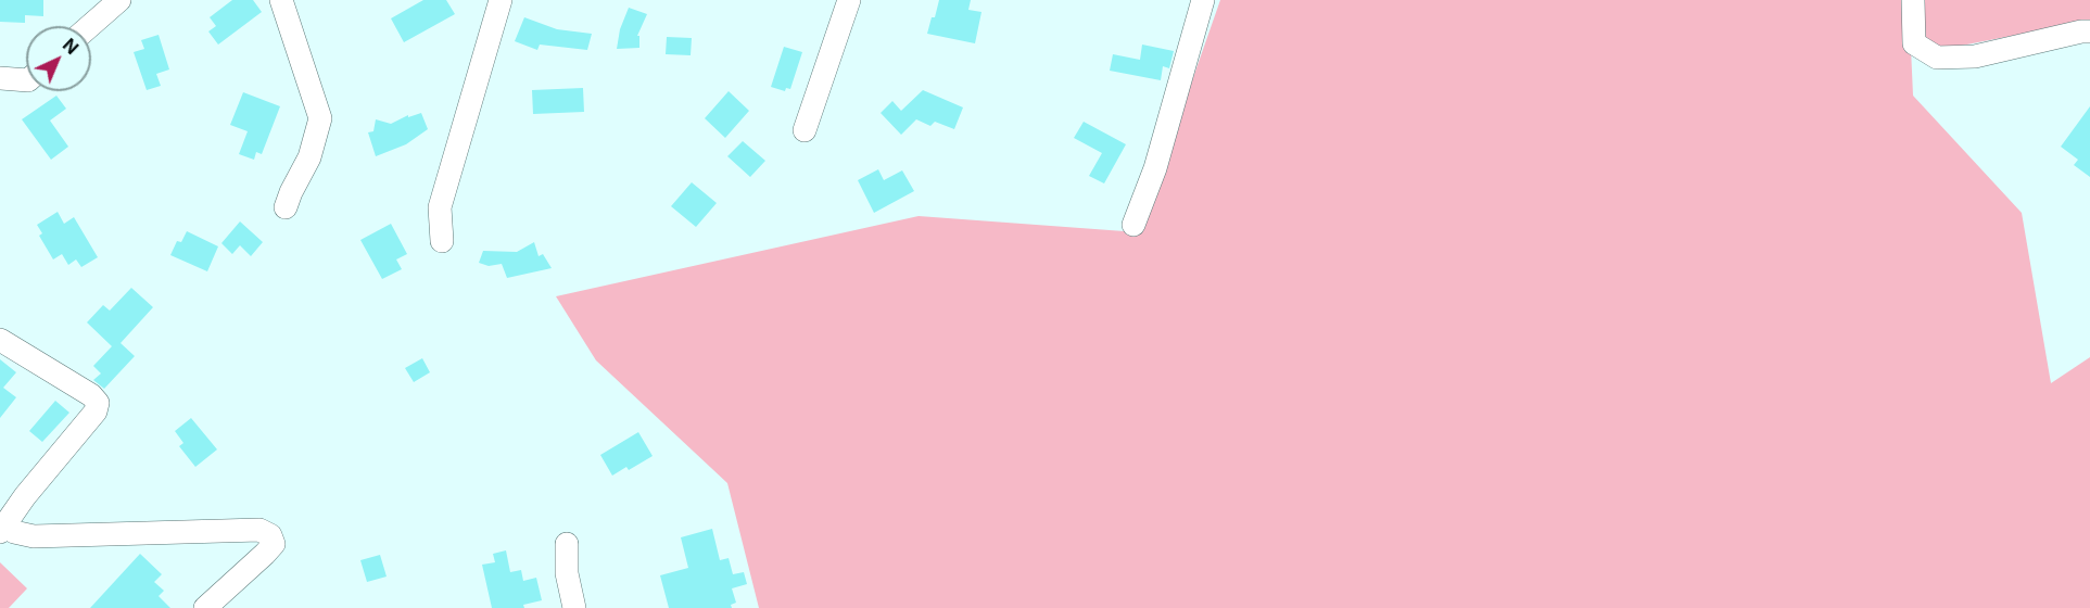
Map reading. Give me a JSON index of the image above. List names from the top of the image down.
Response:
{
  "north": "top right"
}
